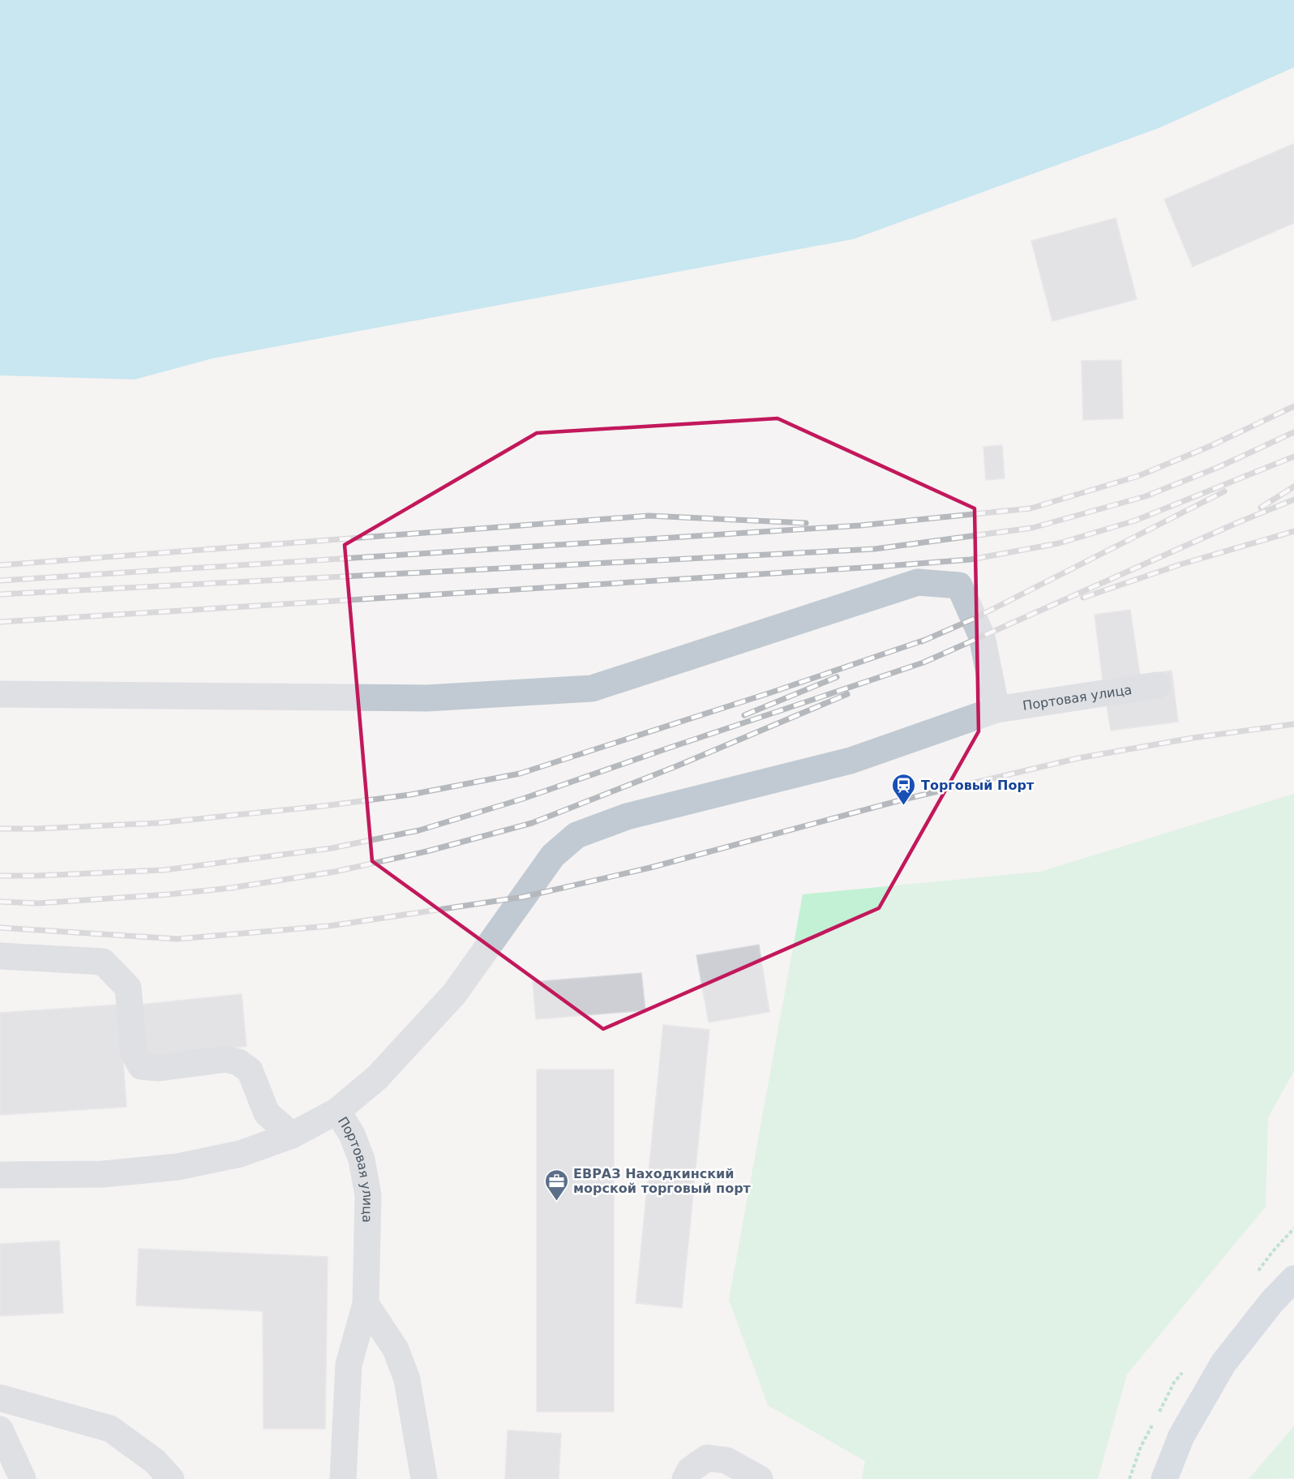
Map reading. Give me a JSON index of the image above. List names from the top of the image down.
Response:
{
  "streets": {
    "street": ["Портовая улица"]
  },
  "places": {
    "station": ["Торговый Порт"],
    "office": ["ЕВРАЗ Находкинский морской торговый порт"]
  }
}
